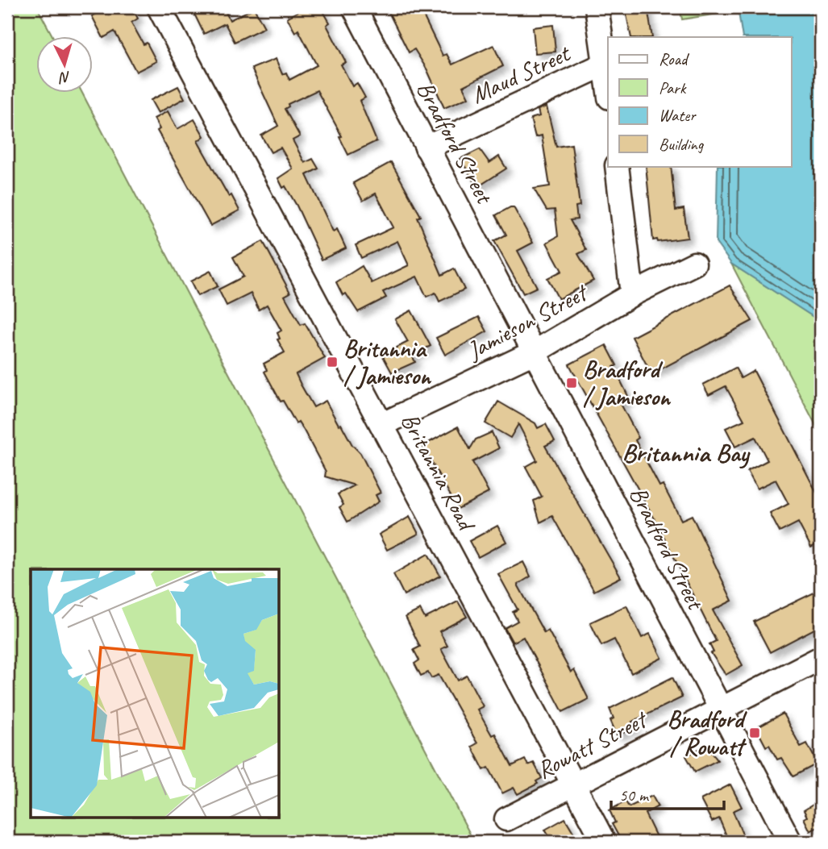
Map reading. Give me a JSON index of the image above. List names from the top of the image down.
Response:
{
  "streets": {
    "street": [
      "Maud Street",
      "Bradford Street",
      "Jamieson Street",
      "Britannia Road",
      "Rowatt Street"
    ]
  },
  "crossings": [
    ["Maud Street", "Bradford Street"],
    ["Bradford Street", "Jamieson Street"],
    ["Bradford Street", "Rowatt Street"],
    ["Jamieson Street", "Britannia Road"],
    ["Britannia Road", "Rowatt Street"]
  ],
  "districts": ["Britannia Bay"],
  "places": {
    "transit": ["Britannia / Jamieson", "Bradford / Jamieson", "Bradford / Rowatt"]
  },
  "legend": [
    "Road",
    "Park",
    "Water",
    "Building"
  ],
  "scale_bar": "50 m",
  "north": "bottom"
}
